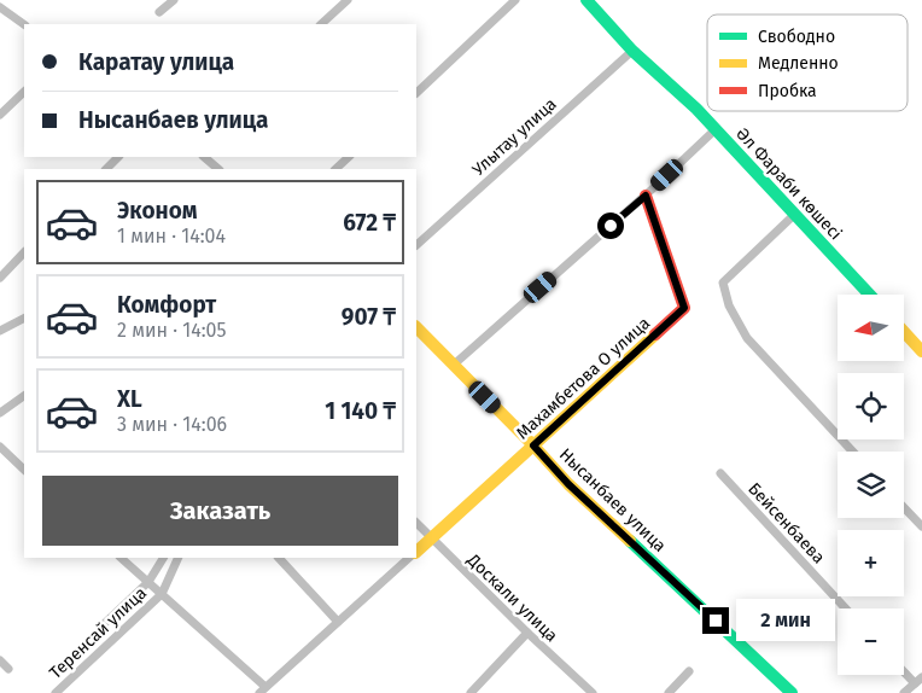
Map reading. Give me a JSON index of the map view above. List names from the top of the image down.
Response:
{
  "streets": {
    "street": [
      "Улытау улица",
      "Әл Фараби көшесі",
      "Махамбетова О улица",
      "Нысанбаев улица",
      "Бейсенбаева",
      "Доскали улица",
      "Теренсай улица"
    ]
  },
  "crossings": [
    ["Улытау улица", "Әл Фараби көшесі"],
    ["Махамбетова О улица", "Нысанбаев улица"],
    ["Махамбетова О улица", "Доскали улица"]
  ],
  "legend": ["Свободно", "Медленно", "Пробка"],
  "north": "left",
  "page": {
    "banner": ["Каратау улица", "Нысанбаев улица"],
    "list": [
      {
        "name": "Эконом",
        "note": "1 мин · 14:04",
        "value": "672 ₸"
      },
      {
        "name": "Комфорт",
        "note": "2 мин · 14:05",
        "value": "907 ₸"
      },
      {
        "name": "XL",
        "note": "3 мин · 14:06",
        "value": "1 140 ₸"
      }
    ],
    "map_buttons": ["+", "−"],
    "buttons": "Заказать",
    "bubble": "2 мин"
  }
}
